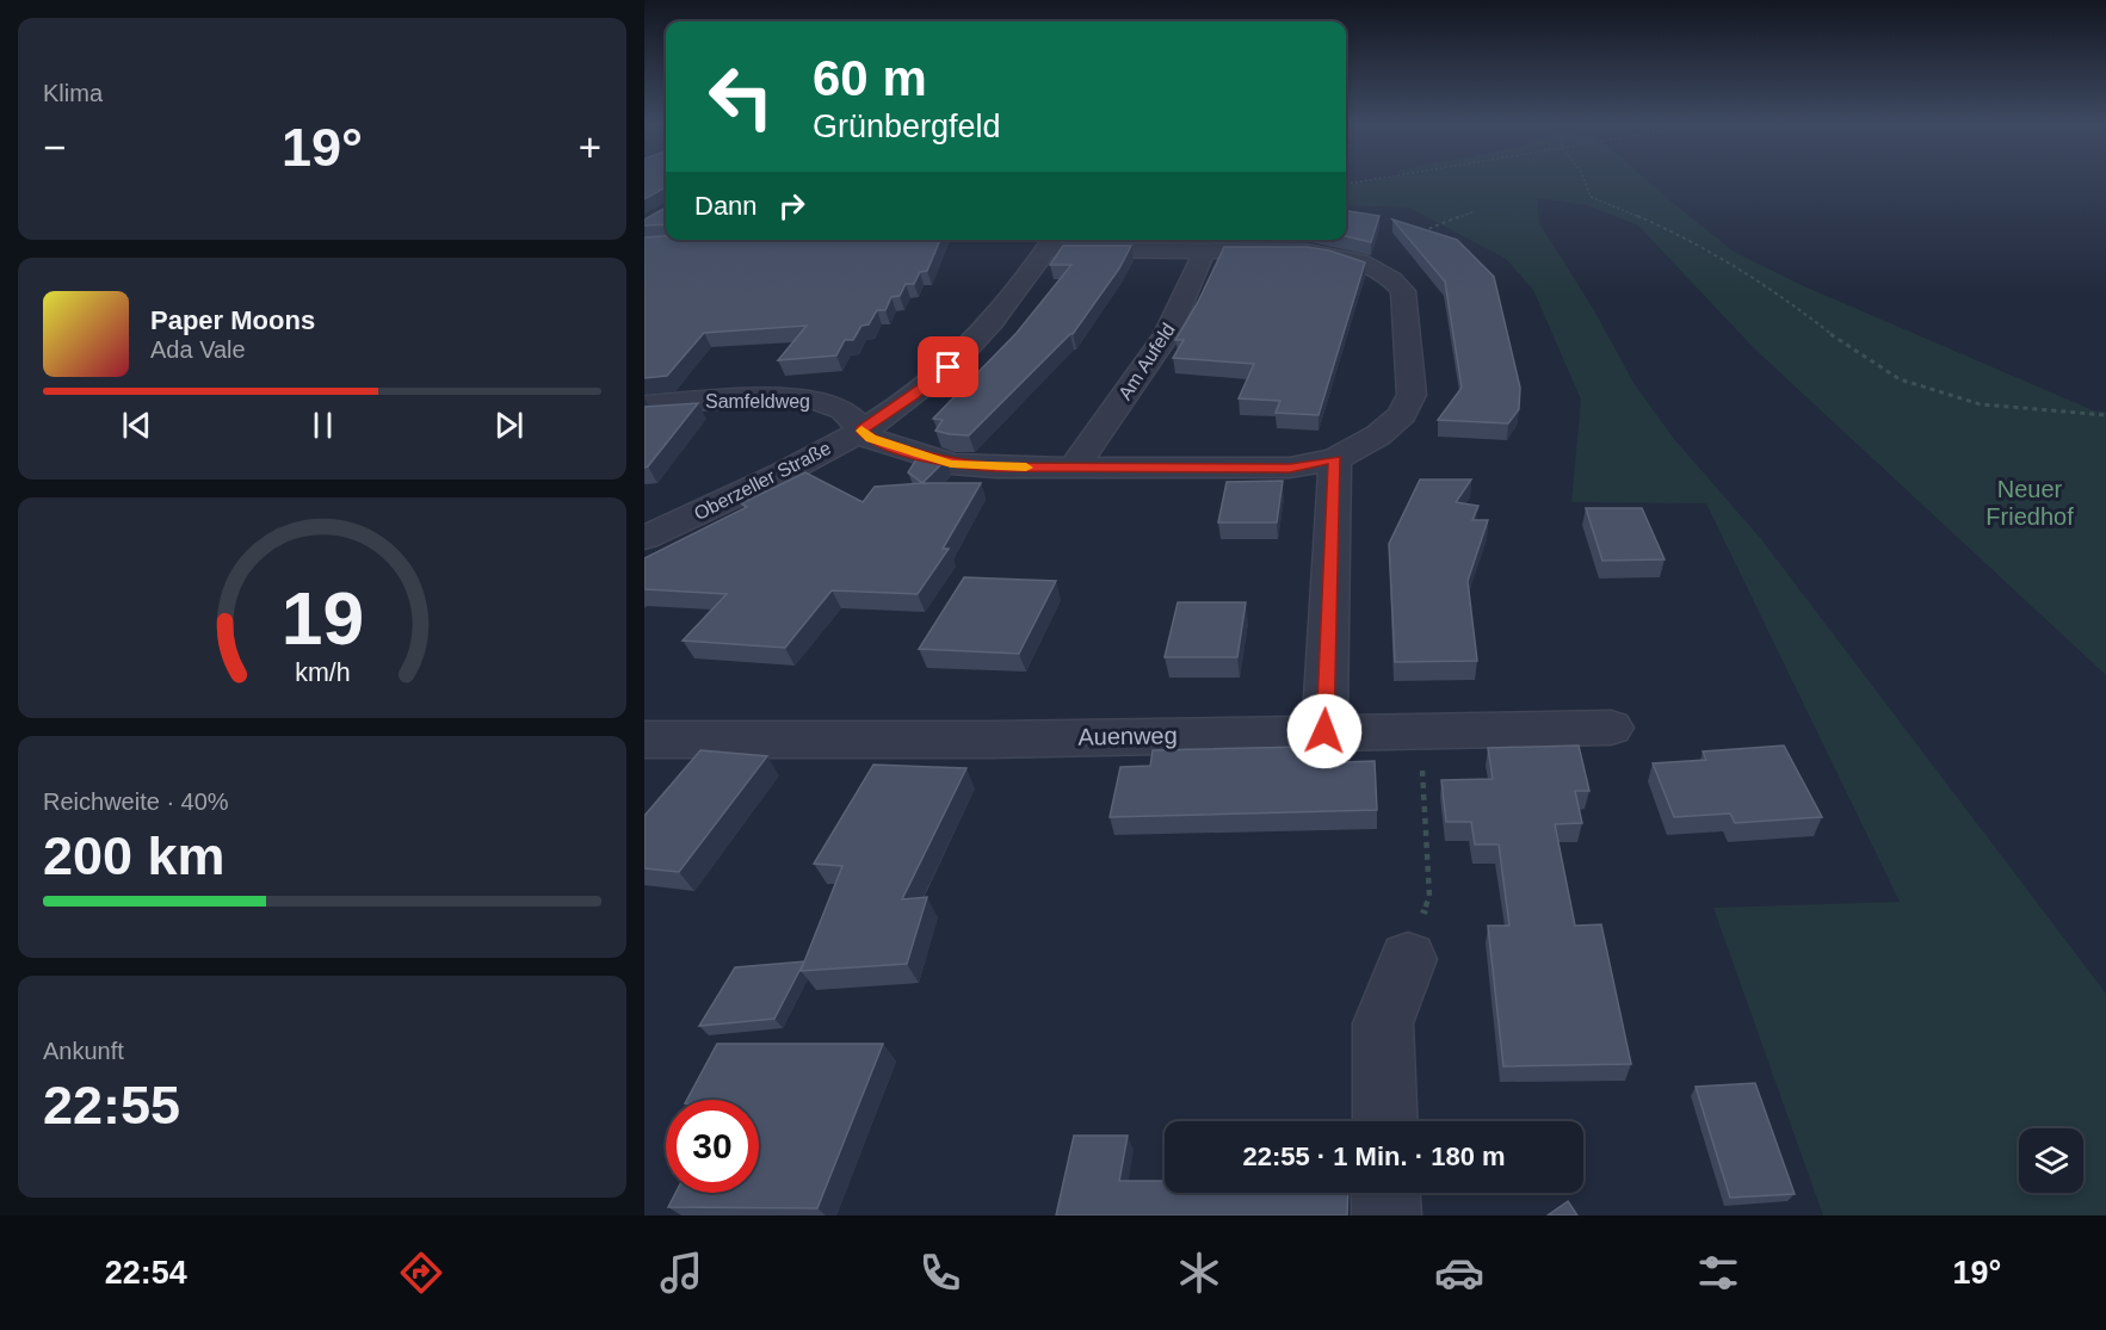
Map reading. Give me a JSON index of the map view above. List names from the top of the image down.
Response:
{
  "streets": {
    "street": [
      "Am Aufeld",
      "Samfeldweg",
      "Oberzeller Straße",
      "Auenweg"
    ]
  },
  "crossings": [
    ["Am Aufeld", "Samfeldweg"],
    ["Samfeldweg", "Oberzeller Straße"]
  ],
  "parks": ["Neuer Friedhof"],
  "page": {
    "tile": [
      "Klima",
      ["Reichweite · 40%", "200 km"],
      ["Ankunft", "22:55"]
    ],
    "turn": ["60 m", "Grünbergfeld"],
    "heat": ["−", "19°", "+"],
    "then": "Dann",
    "song": ["Paper Moons", "Ada Vale"],
    "limit": "30",
    "trip": "22:55 · 1 Min. · 180 m",
    "tabs": ["22:54", "19°"],
    "gauge": ["19", "km/h"]
  }
}
